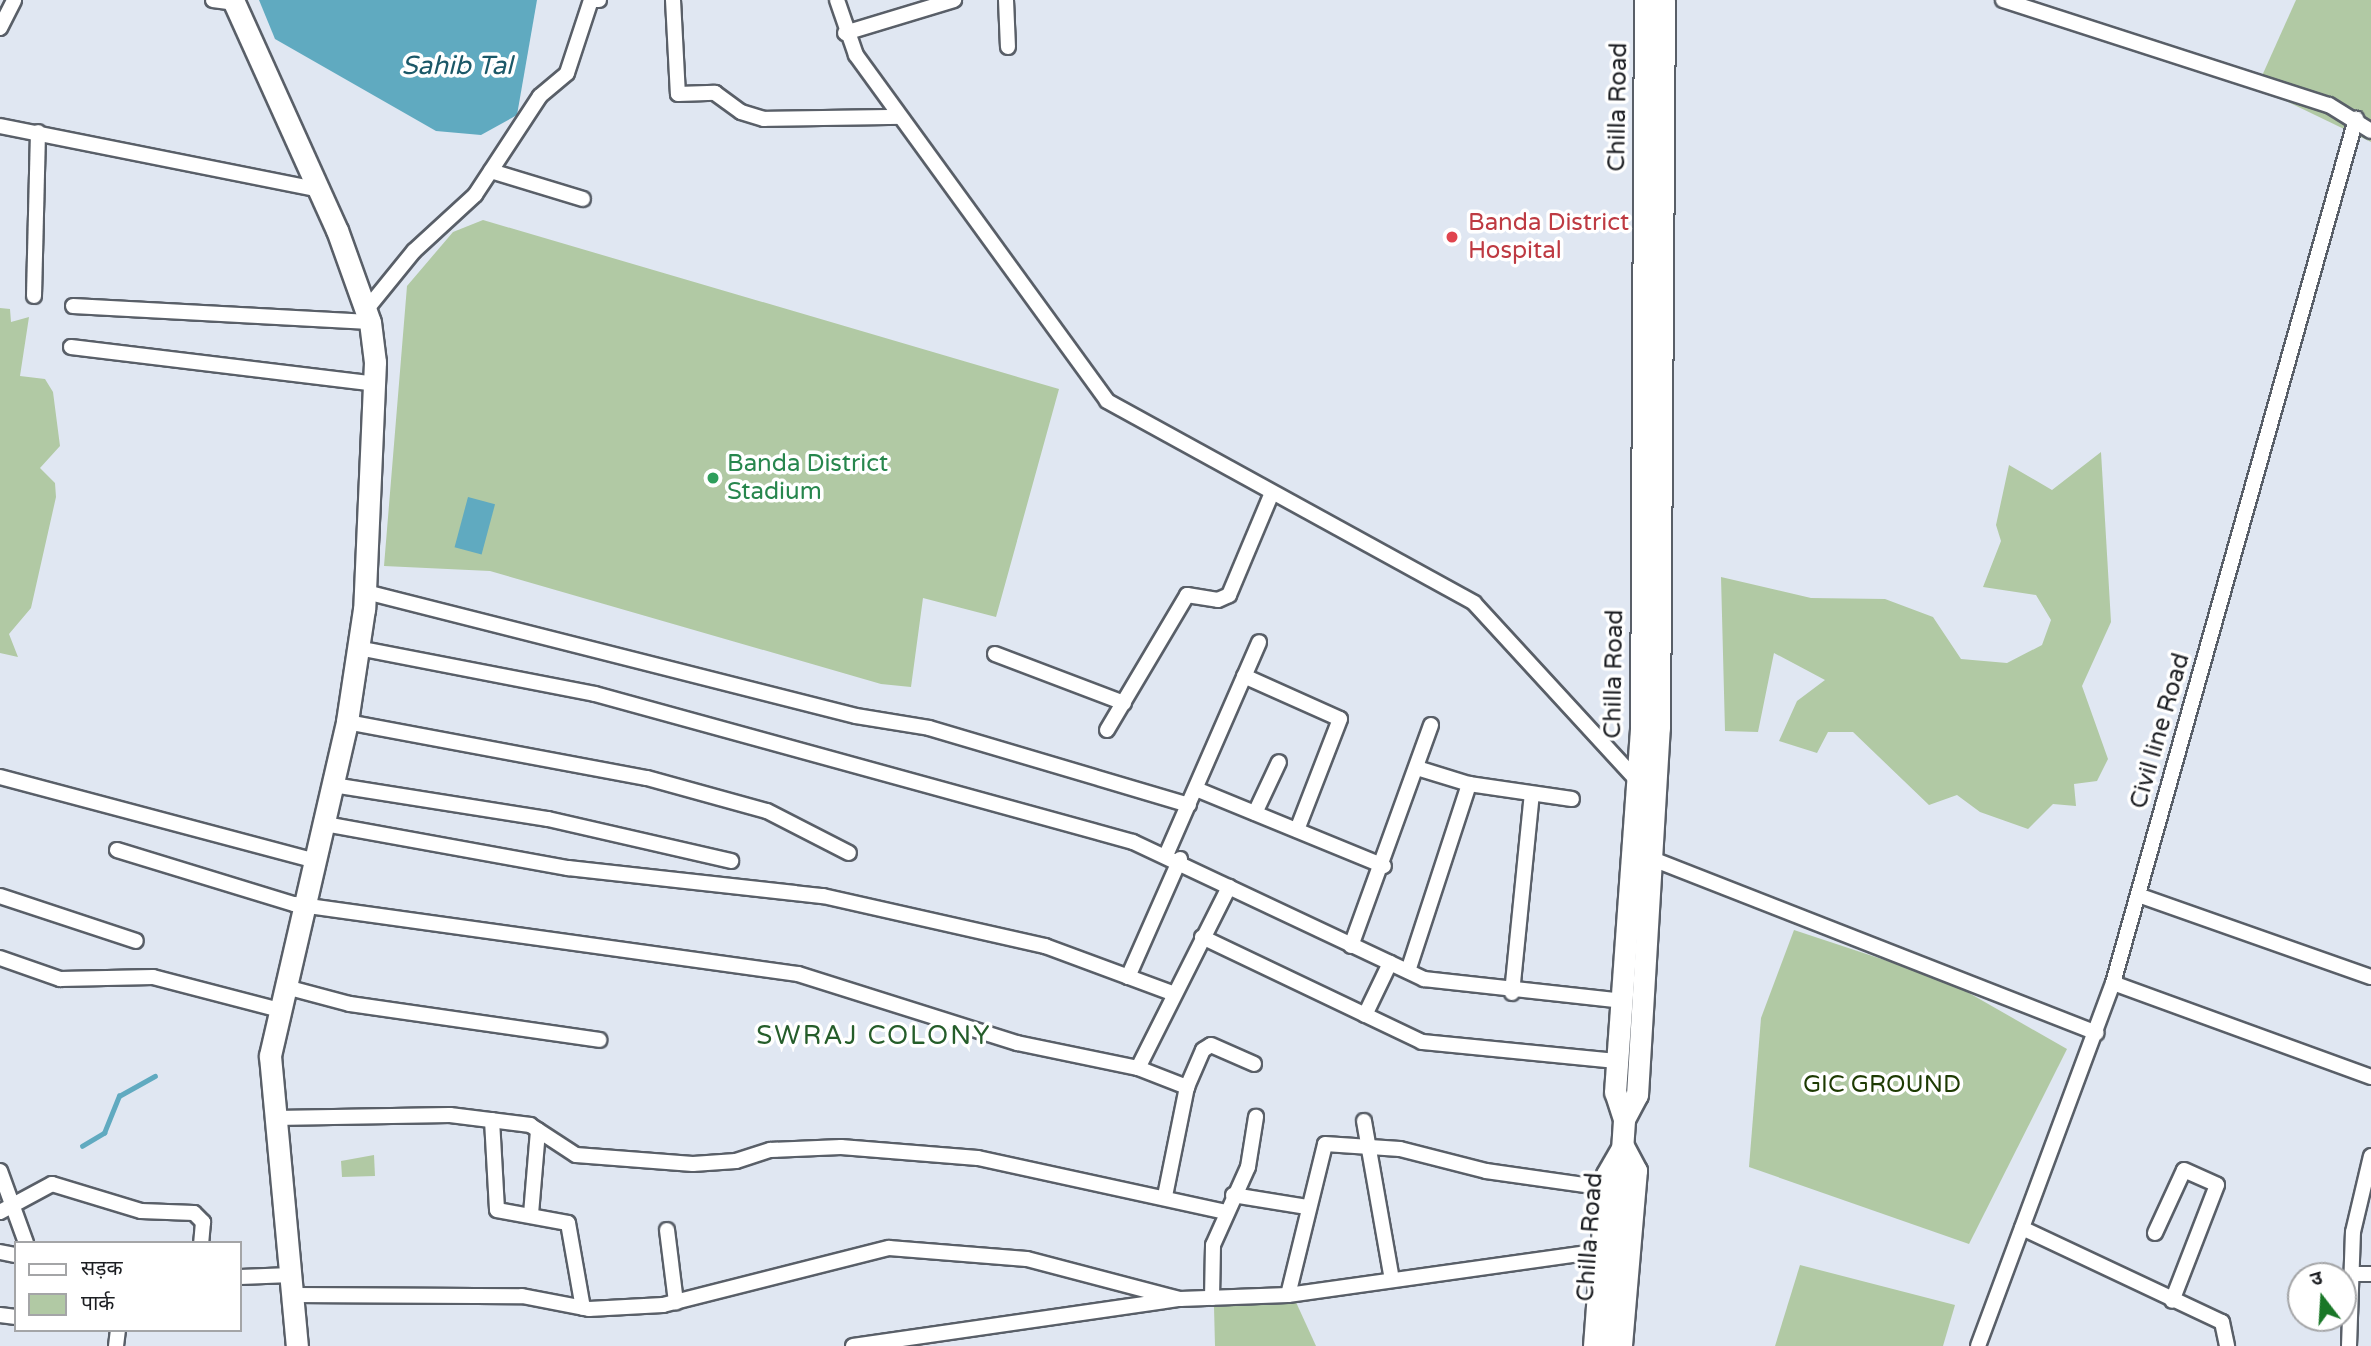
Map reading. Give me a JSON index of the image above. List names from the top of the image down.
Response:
{
  "streets": {
    "main road": ["Chilla Road"],
    "street": ["Civil line Road"]
  },
  "districts": ["SWRAJ COLONY"],
  "water": ["Sahib Tal"],
  "parks": ["GIC GROUND"],
  "places": ["Banda District Hospital", "Banda District Stadium"],
  "legend": ["सड़क", "पार्क"],
  "north": "top"
}
